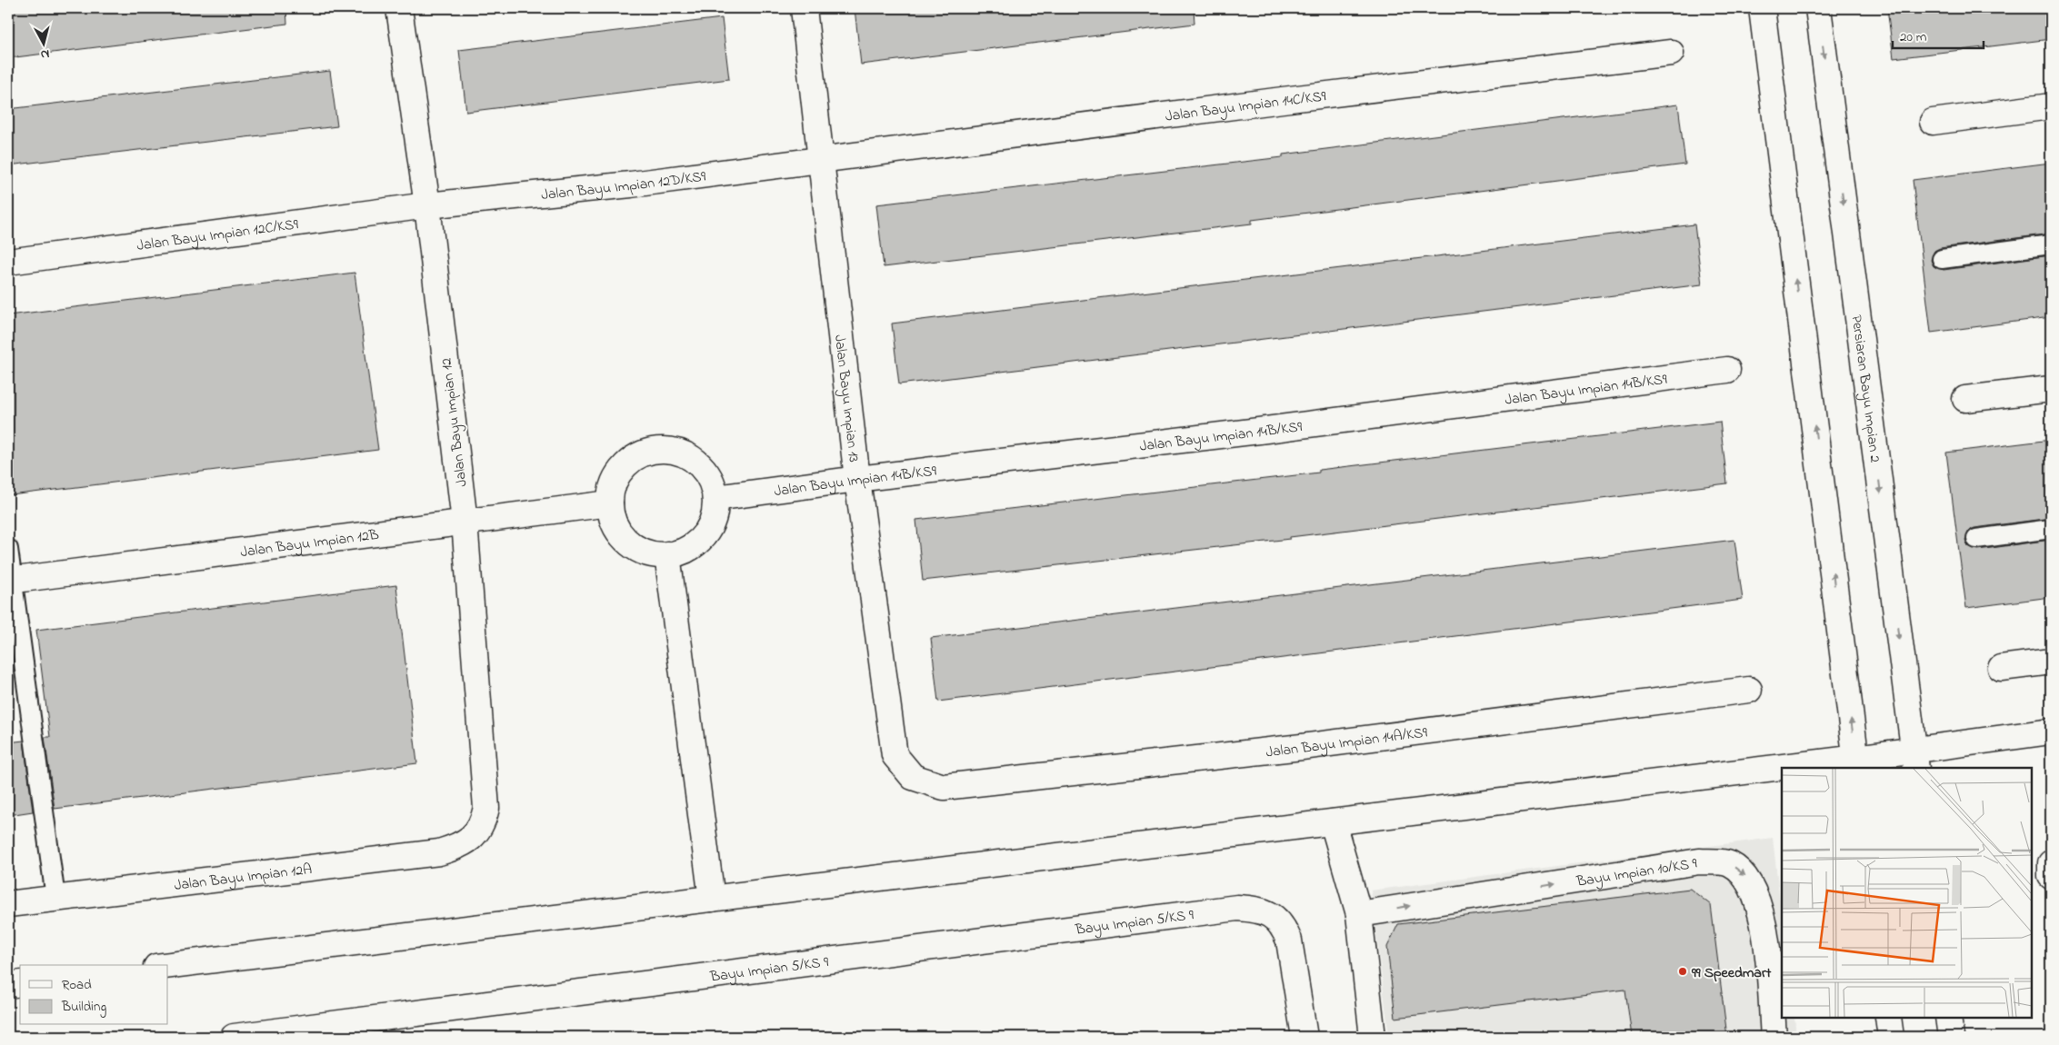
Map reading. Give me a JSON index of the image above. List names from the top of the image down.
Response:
{
  "streets": {
    "street": [
      "Jalan Bayu Impian 14C/KS9",
      "Jalan Bayu Impian 12D/KS9",
      "Jalan Bayu Impian 12C/KS9",
      "Jalan Bayu Impian 14B/KS9",
      "Persiaran Bayu Impian 2",
      "Jalan Bayu Impian 13",
      "Jalan Bayu Impian 12",
      "Jalan Bayu Impian 12B",
      "Jalan Bayu Impian 14A/KS9",
      "Bayu Impian 10/KS 9",
      "Jalan Bayu Impian 12A",
      "Bayu Impian 5/KS 9"
    ]
  },
  "crossings": [
    ["Jalan Bayu Impian 14C/KS9", "Jalan Bayu Impian 12D/KS9"],
    ["Jalan Bayu Impian 14C/KS9", "Jalan Bayu Impian 13"],
    ["Jalan Bayu Impian 12D/KS9", "Jalan Bayu Impian 12C/KS9"],
    ["Jalan Bayu Impian 12D/KS9", "Jalan Bayu Impian 13"],
    ["Jalan Bayu Impian 12D/KS9", "Jalan Bayu Impian 12"],
    ["Jalan Bayu Impian 12C/KS9", "Jalan Bayu Impian 12"],
    ["Jalan Bayu Impian 14B/KS9", "Jalan Bayu Impian 13"],
    ["Jalan Bayu Impian 14B/KS9", "Jalan Bayu Impian 12B"],
    ["Jalan Bayu Impian 13", "Jalan Bayu Impian 14A/KS9"],
    ["Jalan Bayu Impian 12", "Jalan Bayu Impian 12B"],
    ["Jalan Bayu Impian 12", "Jalan Bayu Impian 12A"]
  ],
  "places": ["99 Speedmart"],
  "legend": ["Road", "Building"],
  "scale_bar": "20 m",
  "north": "bottom"
}
